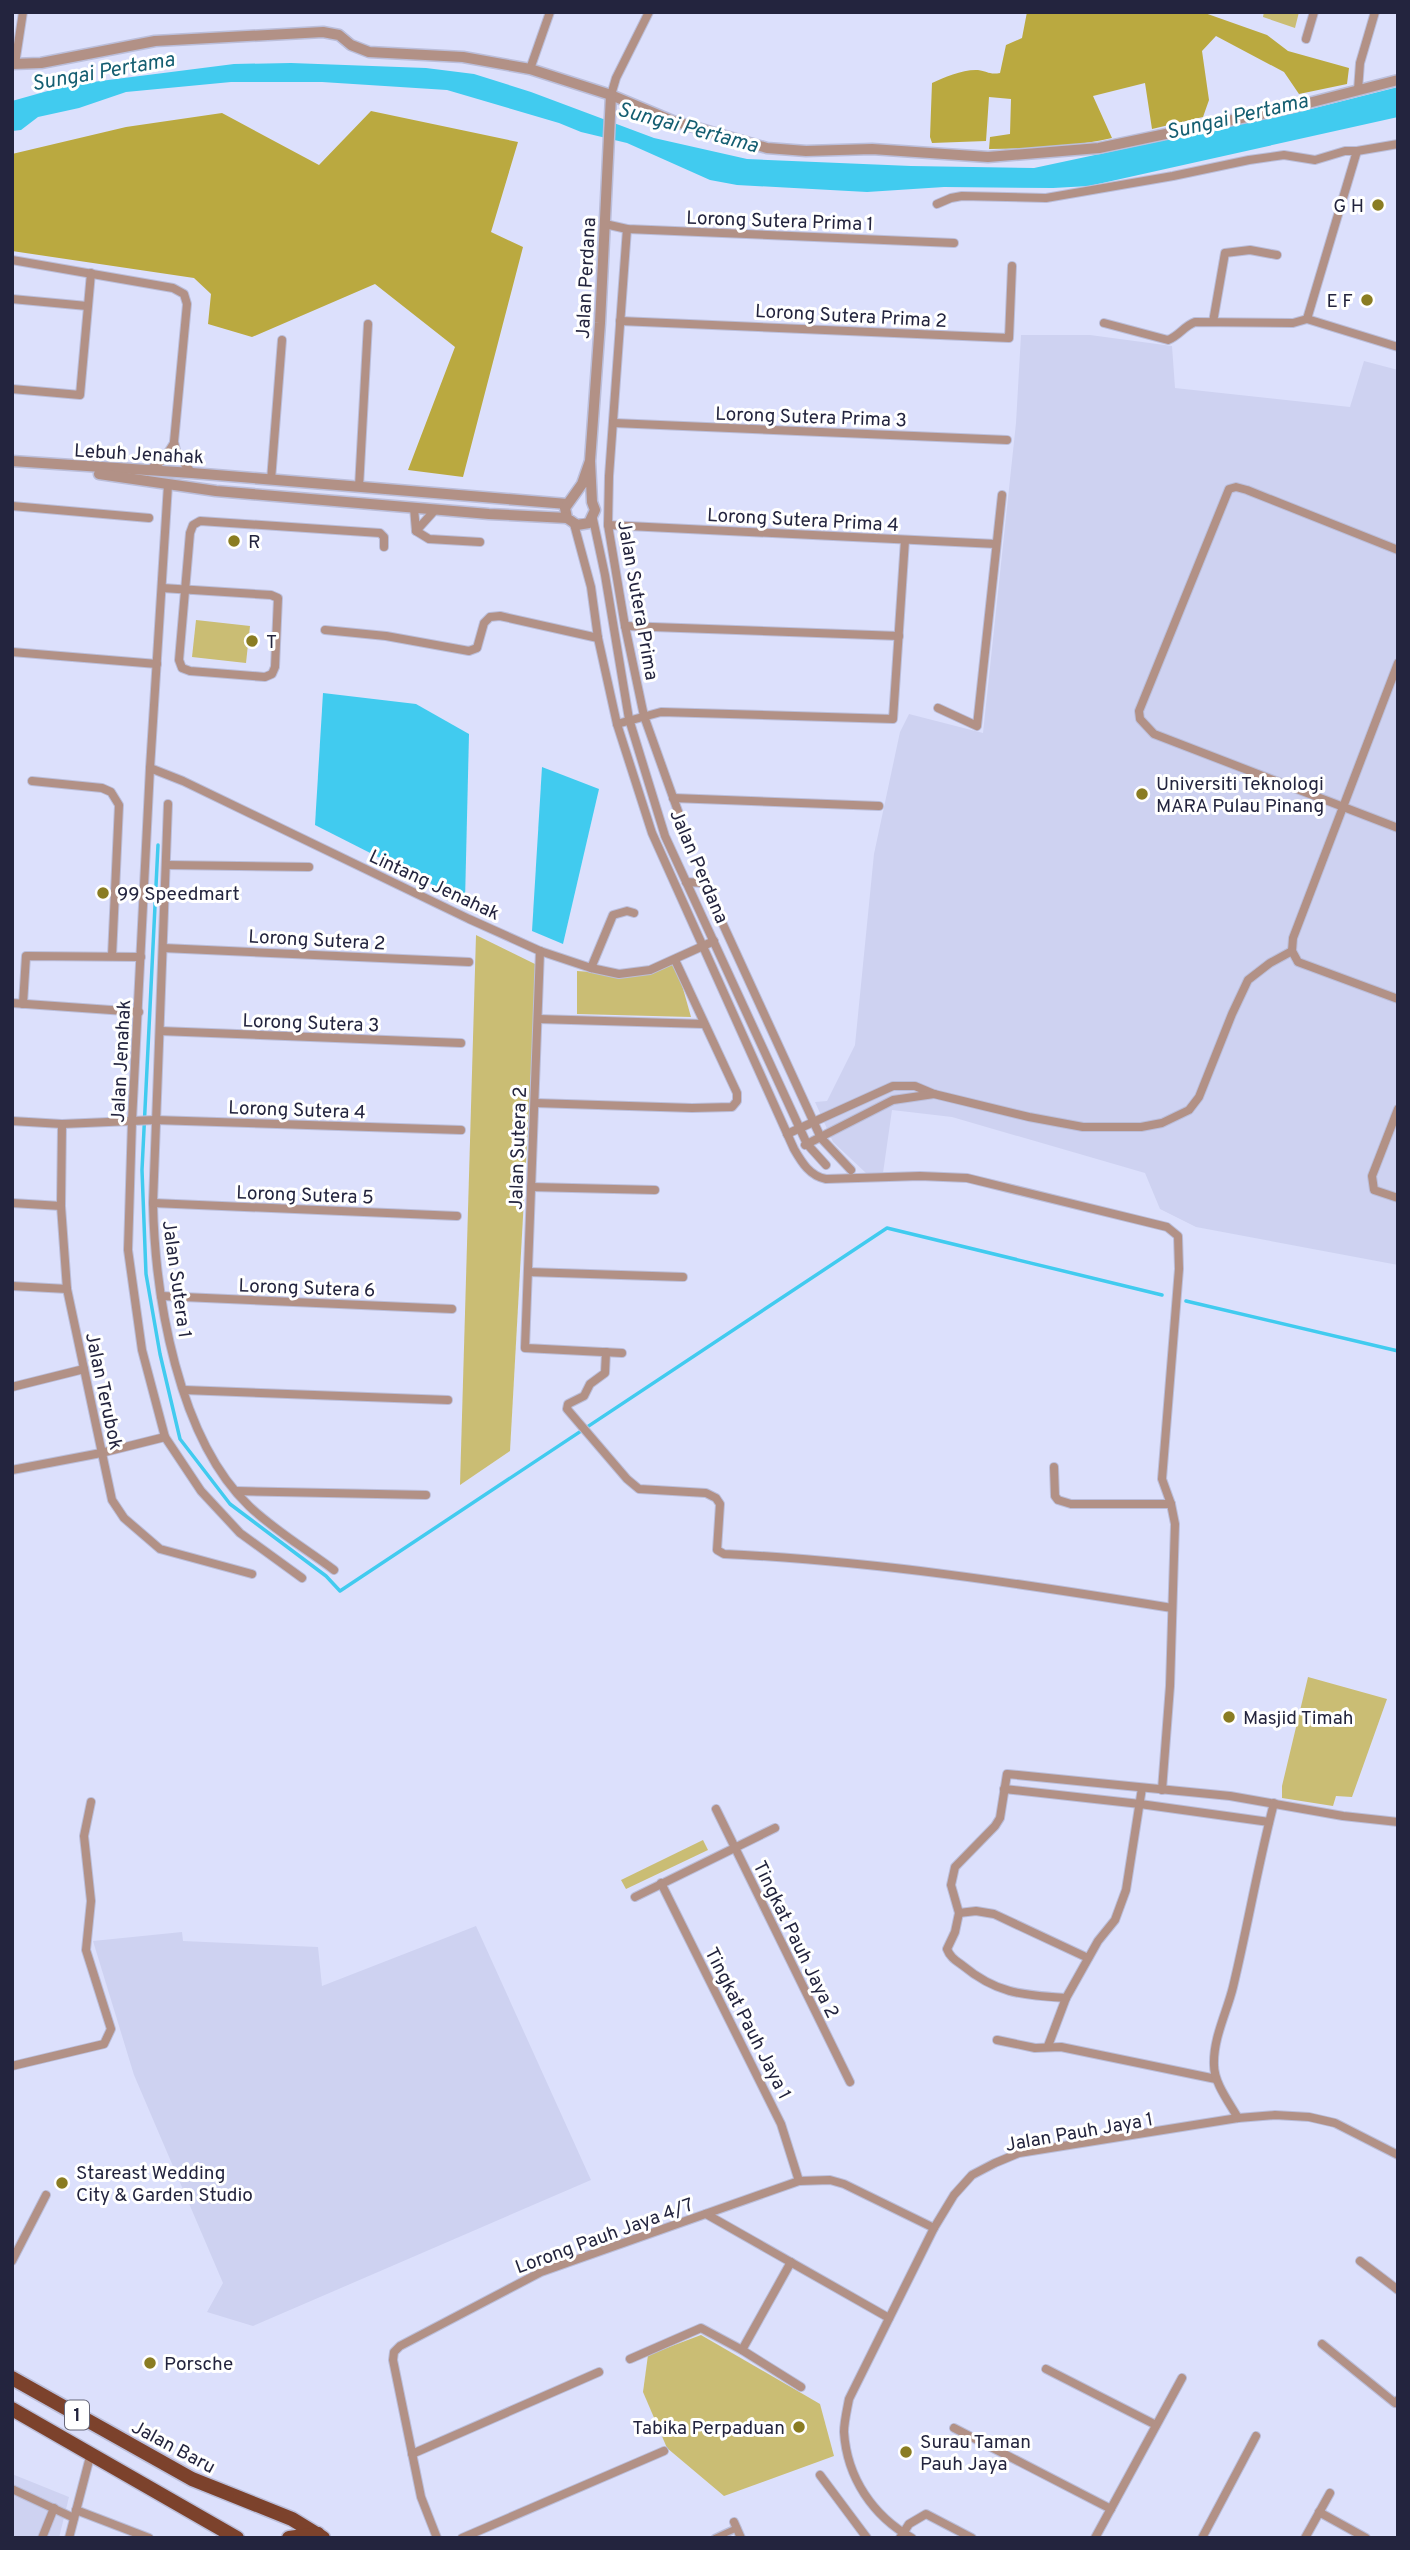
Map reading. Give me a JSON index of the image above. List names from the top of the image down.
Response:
{
  "streets": {
    "highway": ["1", "Jalan Baru"],
    "street": [
      "Lorong Sutera Prima 1",
      "Jalan Perdana",
      "Lorong Sutera Prima 2",
      "Lorong Sutera Prima 3",
      "Lebuh Jenahak",
      "Lorong Sutera Prima 4",
      "Jalan Sutera Prima",
      "Lintang Jenahak",
      "Lorong Sutera 2",
      "Lorong Sutera 3",
      "Jalan Jenahak",
      "Lorong Sutera 4",
      "Jalan Sutera 2",
      "Lorong Sutera 5",
      "Jalan Sutera 1",
      "Lorong Sutera 6",
      "Jalan Terubok",
      "Tingkat Pauh Jaya 2",
      "Tingkat Pauh Jaya 1",
      "Jalan Pauh Jaya 1",
      "Lorong Pauh Jaya 4/7"
    ]
  },
  "crossings": [
    ["Lorong Sutera Prima 1", "Jalan Perdana"],
    ["Lorong Sutera Prima 1", "Jalan Sutera Prima"],
    ["Jalan Perdana", "Lebuh Jenahak"],
    ["Jalan Perdana", "Lintang Jenahak"],
    ["Lorong Sutera Prima 2", "Jalan Sutera Prima"],
    ["Lorong Sutera Prima 3", "Jalan Sutera Prima"],
    ["Lebuh Jenahak", "Jalan Jenahak"],
    ["Lorong Sutera Prima 4", "Jalan Sutera Prima"],
    ["Lintang Jenahak", "Jalan Jenahak"],
    ["Lintang Jenahak", "Jalan Sutera 2"],
    ["Lorong Sutera 2", "Jalan Sutera 1"],
    ["Lorong Sutera 3", "Jalan Sutera 1"],
    ["Jalan Jenahak", "Lorong Sutera 4"],
    ["Lorong Sutera 4", "Jalan Sutera 1"],
    ["Lorong Sutera 4", "Jalan Terubok"],
    ["Lorong Sutera 5", "Jalan Sutera 1"],
    ["Jalan Sutera 1", "Lorong Sutera 6"],
    ["Tingkat Pauh Jaya 1", "Lorong Pauh Jaya 4/7"],
    ["Jalan Pauh Jaya 1", "Lorong Pauh Jaya 4/7"]
  ],
  "water": ["Sungai Pertama"],
  "places": [
    "G H",
    "E F",
    "R",
    "T",
    "Universiti Teknologi MARA Pulau Pinang",
    "99 Speedmart",
    "Masjid Timah",
    "Stareast Wedding City & Garden Studio",
    "Porsche",
    "Tabika Perpaduan",
    "Surau Taman Pauh Jaya"
  ]
}
